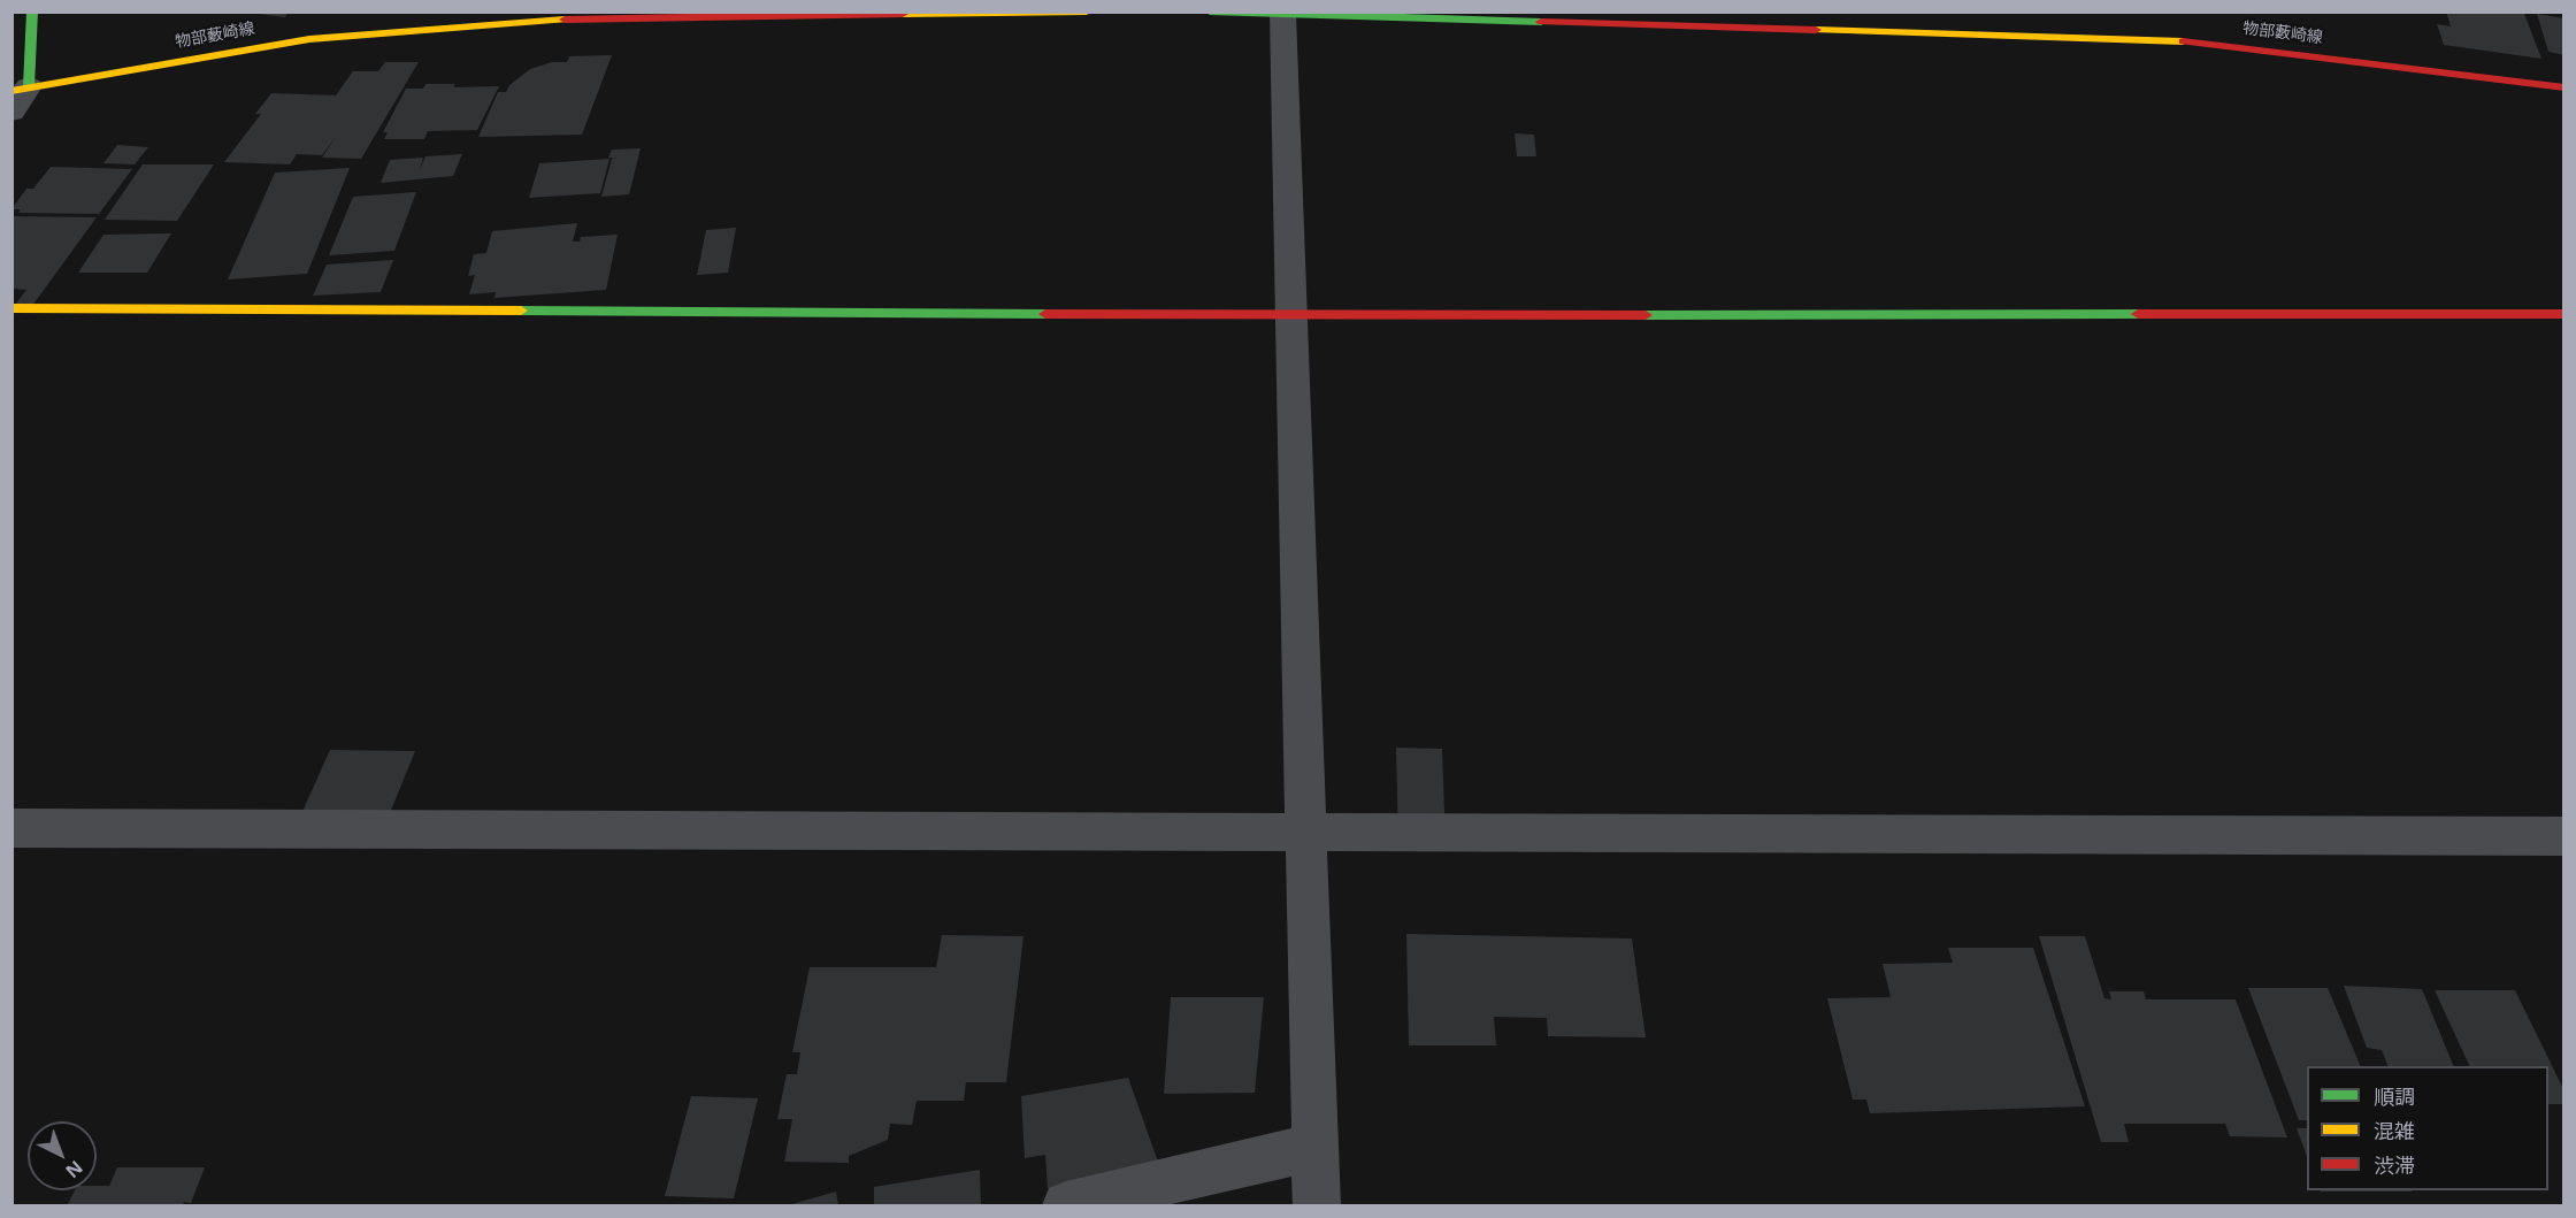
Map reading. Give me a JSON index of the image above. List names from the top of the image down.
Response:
{
  "streets": {
    "main road": ["物部藪崎線"]
  },
  "legend": ["順調", "混雑", "渋滞"],
  "north": "bottom right"
}
